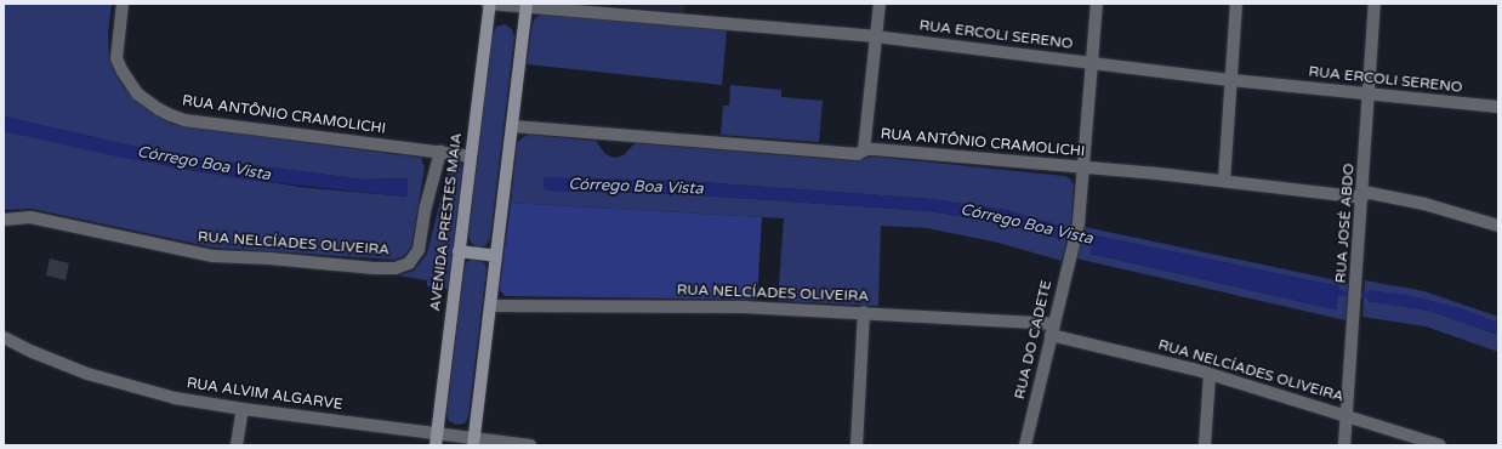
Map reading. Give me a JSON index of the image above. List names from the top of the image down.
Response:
{
  "streets": {
    "street": [
      "RUA ERCOLI SERENO",
      "RUA ANTÔNIO CRAMOLICHI",
      "AVENIDA PRESTES MAIA",
      "RUA JOSÉ ABDO",
      "RUA NELCÍADES OLIVEIRA",
      "RUA DO CADETE",
      "RUA ALVIM ALGARVE"
    ]
  },
  "crossings": [
    ["RUA ERCOLI SERENO", "AVENIDA PRESTES MAIA"],
    ["RUA ERCOLI SERENO", "RUA JOSÉ ABDO"],
    ["RUA ERCOLI SERENO", "RUA DO CADETE"],
    ["RUA ANTÔNIO CRAMOLICHI", "AVENIDA PRESTES MAIA"],
    ["RUA ANTÔNIO CRAMOLICHI", "RUA JOSÉ ABDO"],
    ["RUA ANTÔNIO CRAMOLICHI", "RUA NELCÍADES OLIVEIRA"],
    ["RUA ANTÔNIO CRAMOLICHI", "RUA DO CADETE"],
    ["AVENIDA PRESTES MAIA", "RUA ALVIM ALGARVE"],
    ["RUA JOSÉ ABDO", "RUA NELCÍADES OLIVEIRA"],
    ["RUA NELCÍADES OLIVEIRA", "RUA DO CADETE"]
  ],
  "water": ["Córrego Boa Vista"]
}
